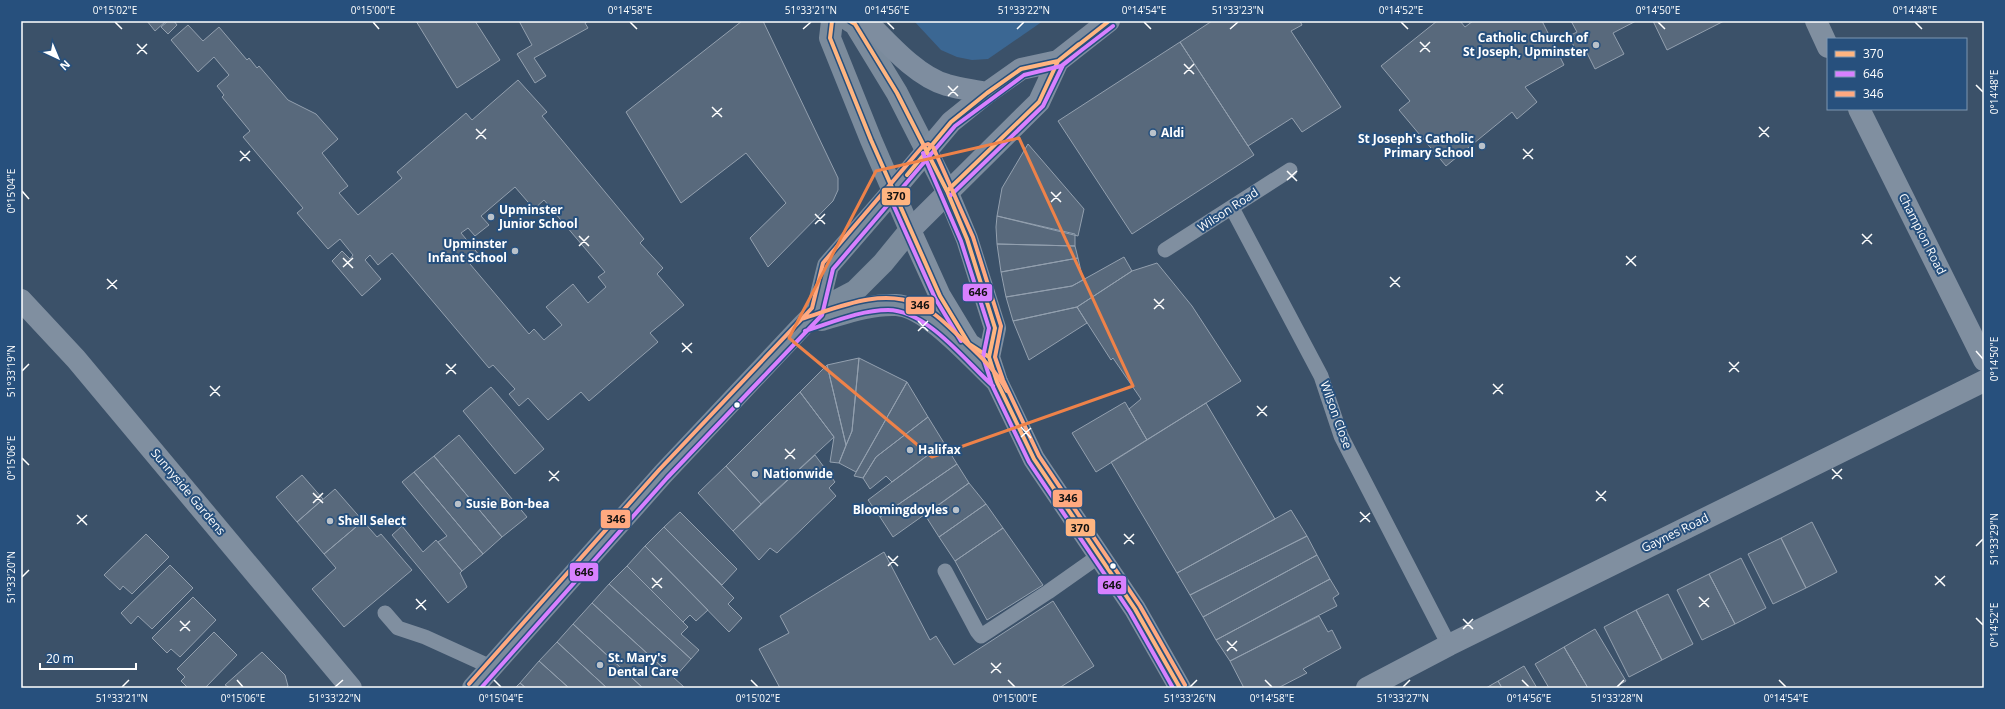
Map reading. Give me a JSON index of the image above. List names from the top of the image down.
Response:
{
  "streets": {
    "street": ["Champion Road", "Sunnyside Gardens", "Gaynes Road"],
    "lane": ["Wilson Road", "Wilson Close"]
  },
  "crossings": [
    ["Wilson Road", "Wilson Close"],
    ["Wilson Close", "Gaynes Road"]
  ],
  "places": [
    "Catholic Church of St Joseph, Upminster",
    "Aldi",
    "St Joseph's Catholic Primary School",
    "Upminster Junior School",
    "Upminster Infant School",
    "Halifax",
    "Nationwide",
    "Susie Bon-bea",
    "Bloomingdoyles",
    "Shell Select",
    "St. Mary's Dental Care"
  ],
  "lines": ["transit line 370", "transit line 646", "transit line 346"],
  "legend": ["370", "646", "346"],
  "scale_bar": "20 m",
  "north": "bottom right",
  "coordinates": [
    "0°15'02\"E",
    "0°15'00\"E",
    "0°14'58\"E",
    "51°33'21\"N",
    "0°14'56\"E",
    "51°33'22\"N",
    "0°14'54\"E",
    "51°33'23\"N",
    "0°14'52\"E",
    "0°14'50\"E",
    "0°14'48\"E",
    "0°15'04\"E",
    "51°33'19\"N",
    "0°15'06\"E",
    "51°33'29\"N",
    "51°33'20\"N",
    "51°33'26\"N",
    "51°33'27\"N",
    "51°33'28\"N"
  ]
}
